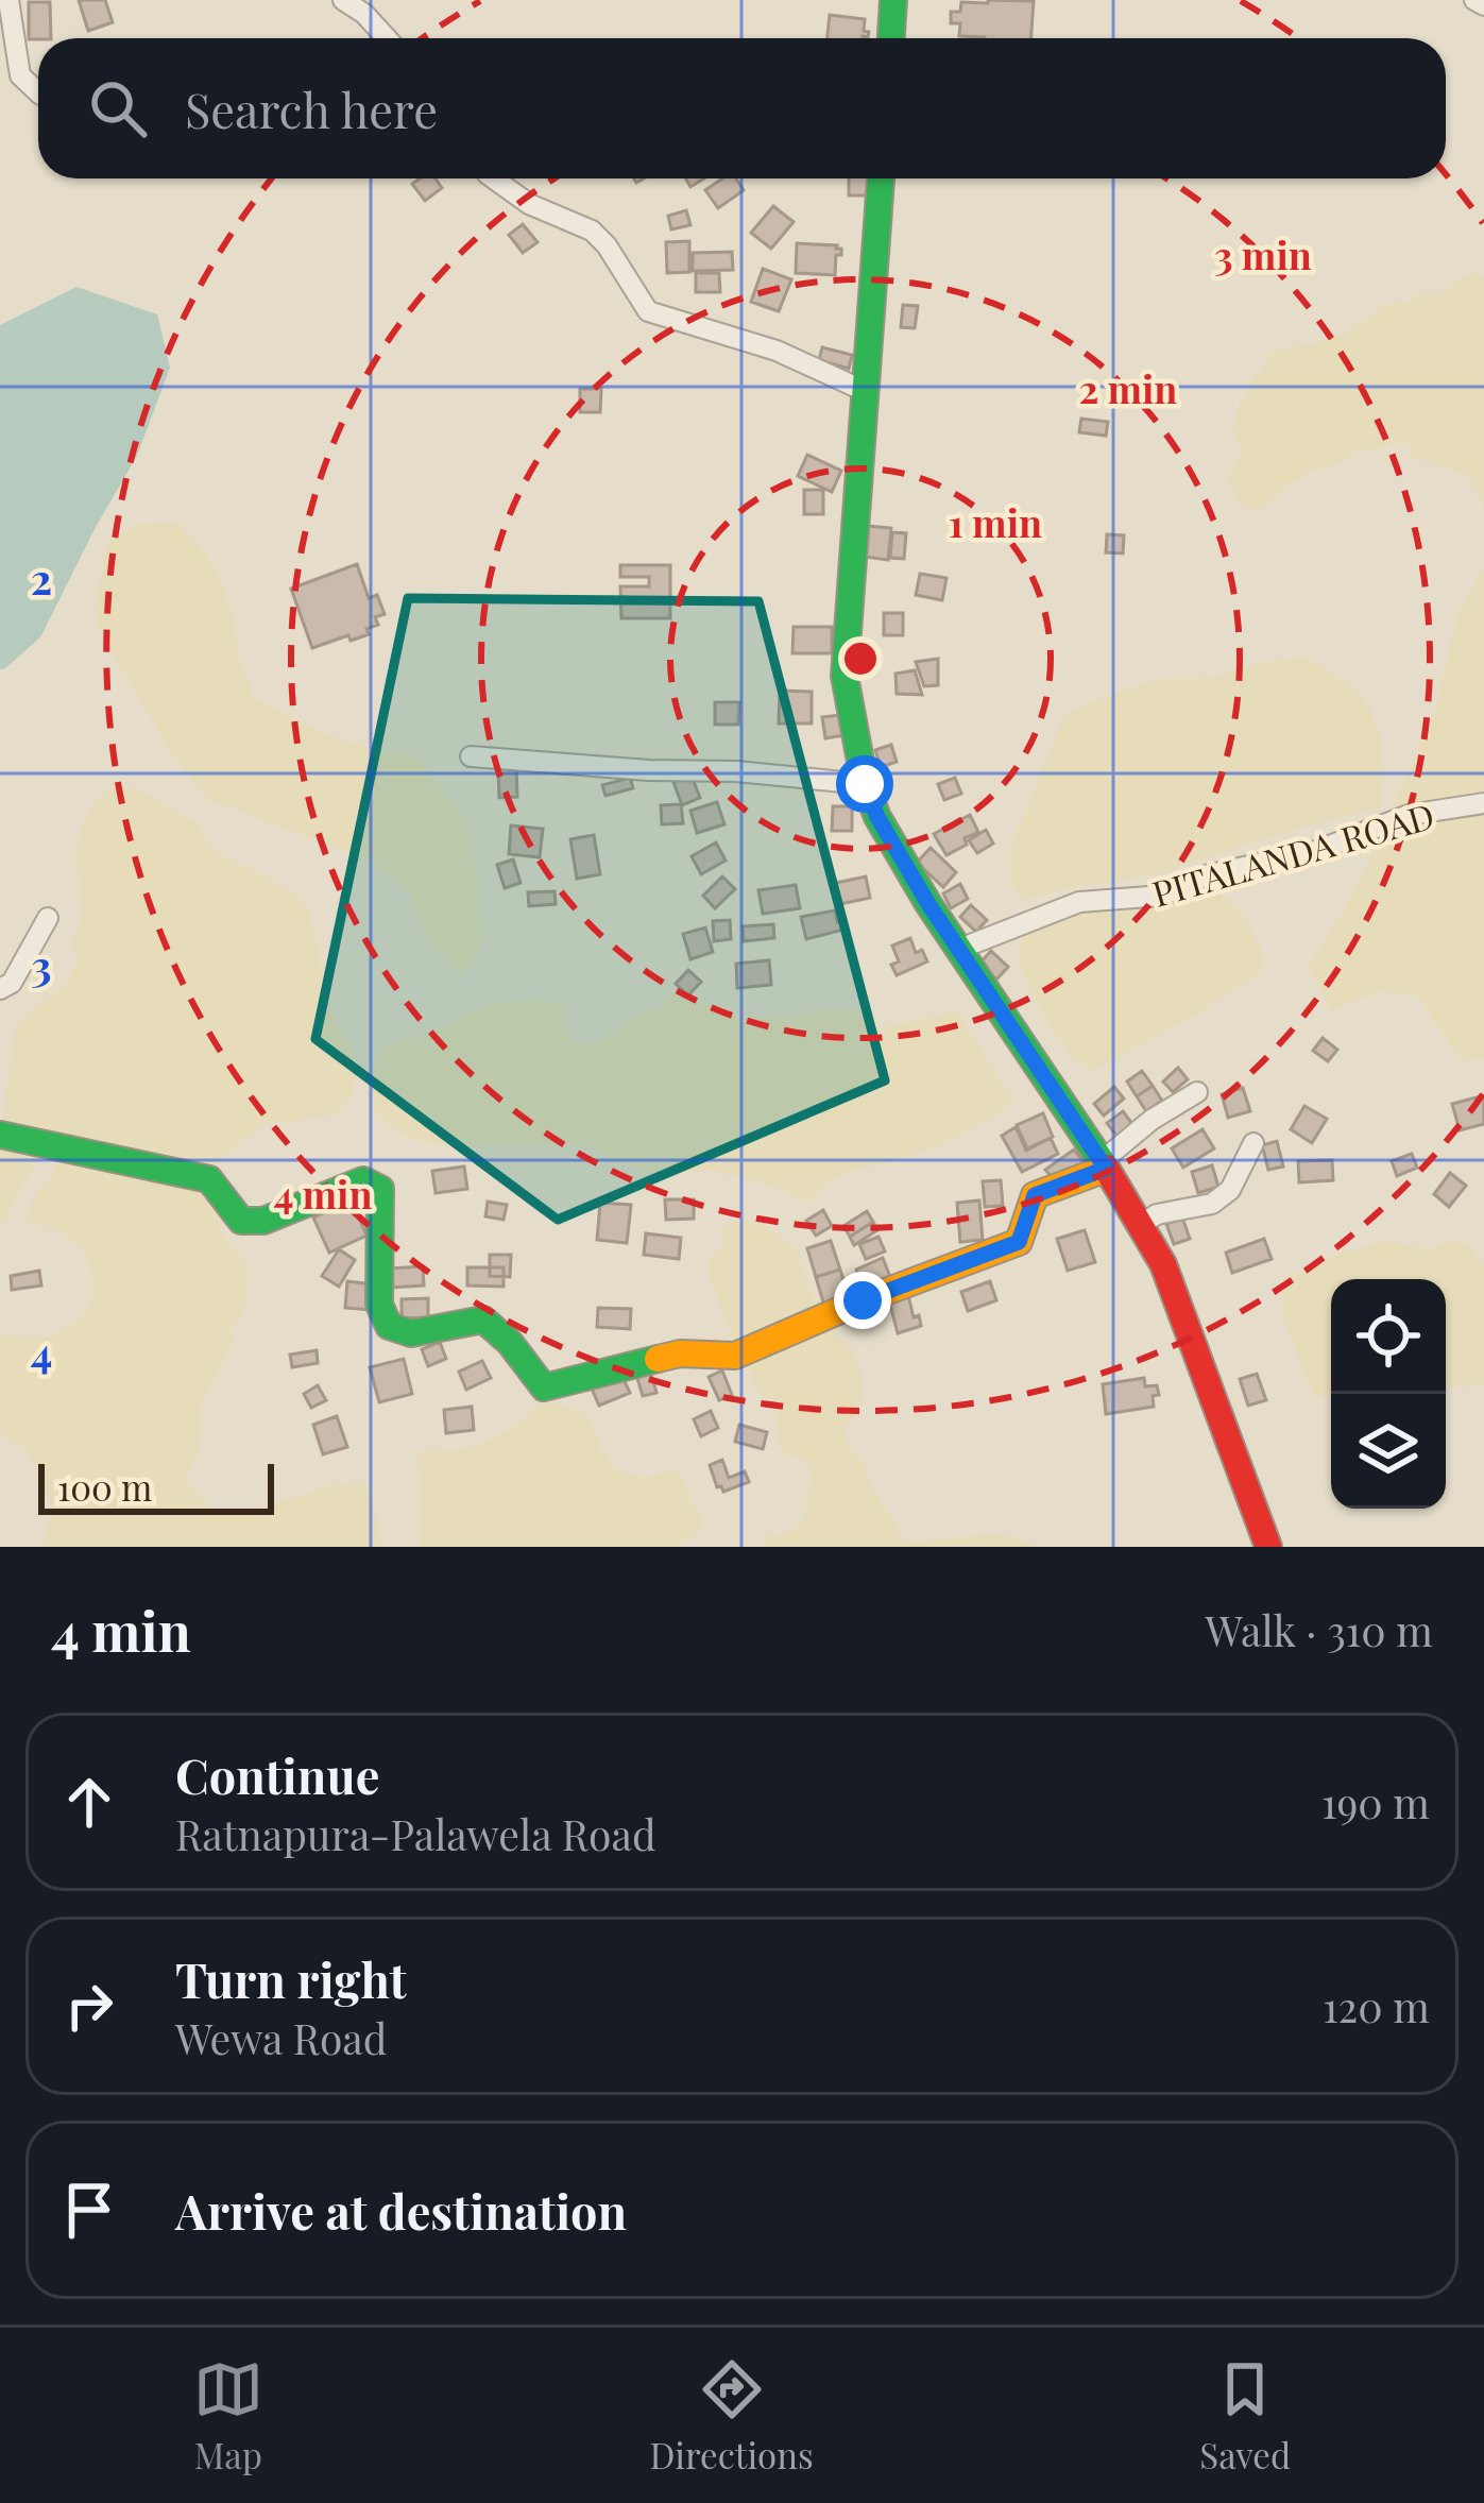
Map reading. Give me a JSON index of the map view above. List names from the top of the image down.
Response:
{
  "streets": {
    "street": ["PITALANDA ROAD"]
  },
  "scale_bar": "100 m",
  "page": {
    "search": "Search here",
    "scale": "100 m",
    "heading": ["4 min", "Walk · 310 m"],
    "list": [
      ["Continue", "Ratnapura-Palawela Road", "190 m"],
      ["Turn right", "Wewa Road", "120 m"],
      "Arrive at destination"
    ],
    "nav": ["Map", "Directions", "Saved"]
  },
  "grid": {
    "rows": ["2", "3", "4"]
  },
  "rings": [
    "3 min",
    "2 min",
    "1 min",
    "4 min"
  ]
}
